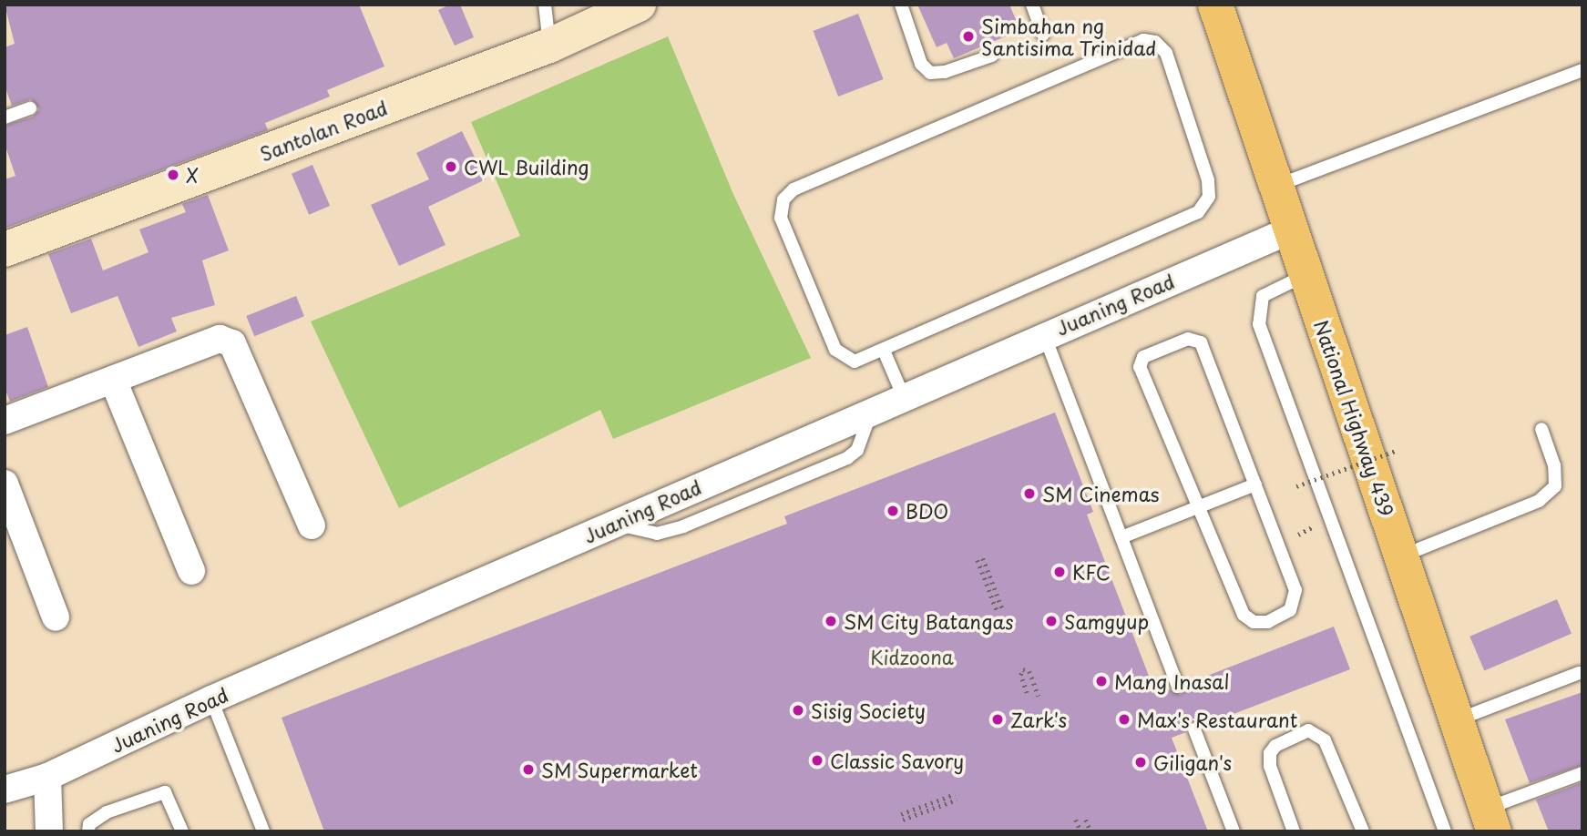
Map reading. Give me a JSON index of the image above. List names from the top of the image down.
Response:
{
  "streets": {
    "main road": ["National Highway 439"],
    "street": ["Santolan Road", "Juaning Road"]
  },
  "crossings": [
    ["Juaning Road", "National Highway 439"]
  ],
  "parks": ["Kidzoona"],
  "places": [
    "Simbahan ng Santisima Trinidad",
    "CWL Building",
    "X",
    "SM Cinemas",
    "BDO",
    "KFC",
    "SM City Batangas",
    "Samgyup",
    "Mang Inasal",
    "Sisig Society",
    "Zark's",
    "Max's Restaurant",
    "Classic Savory",
    "Giligan's",
    "SM Supermarket"
  ]
}
